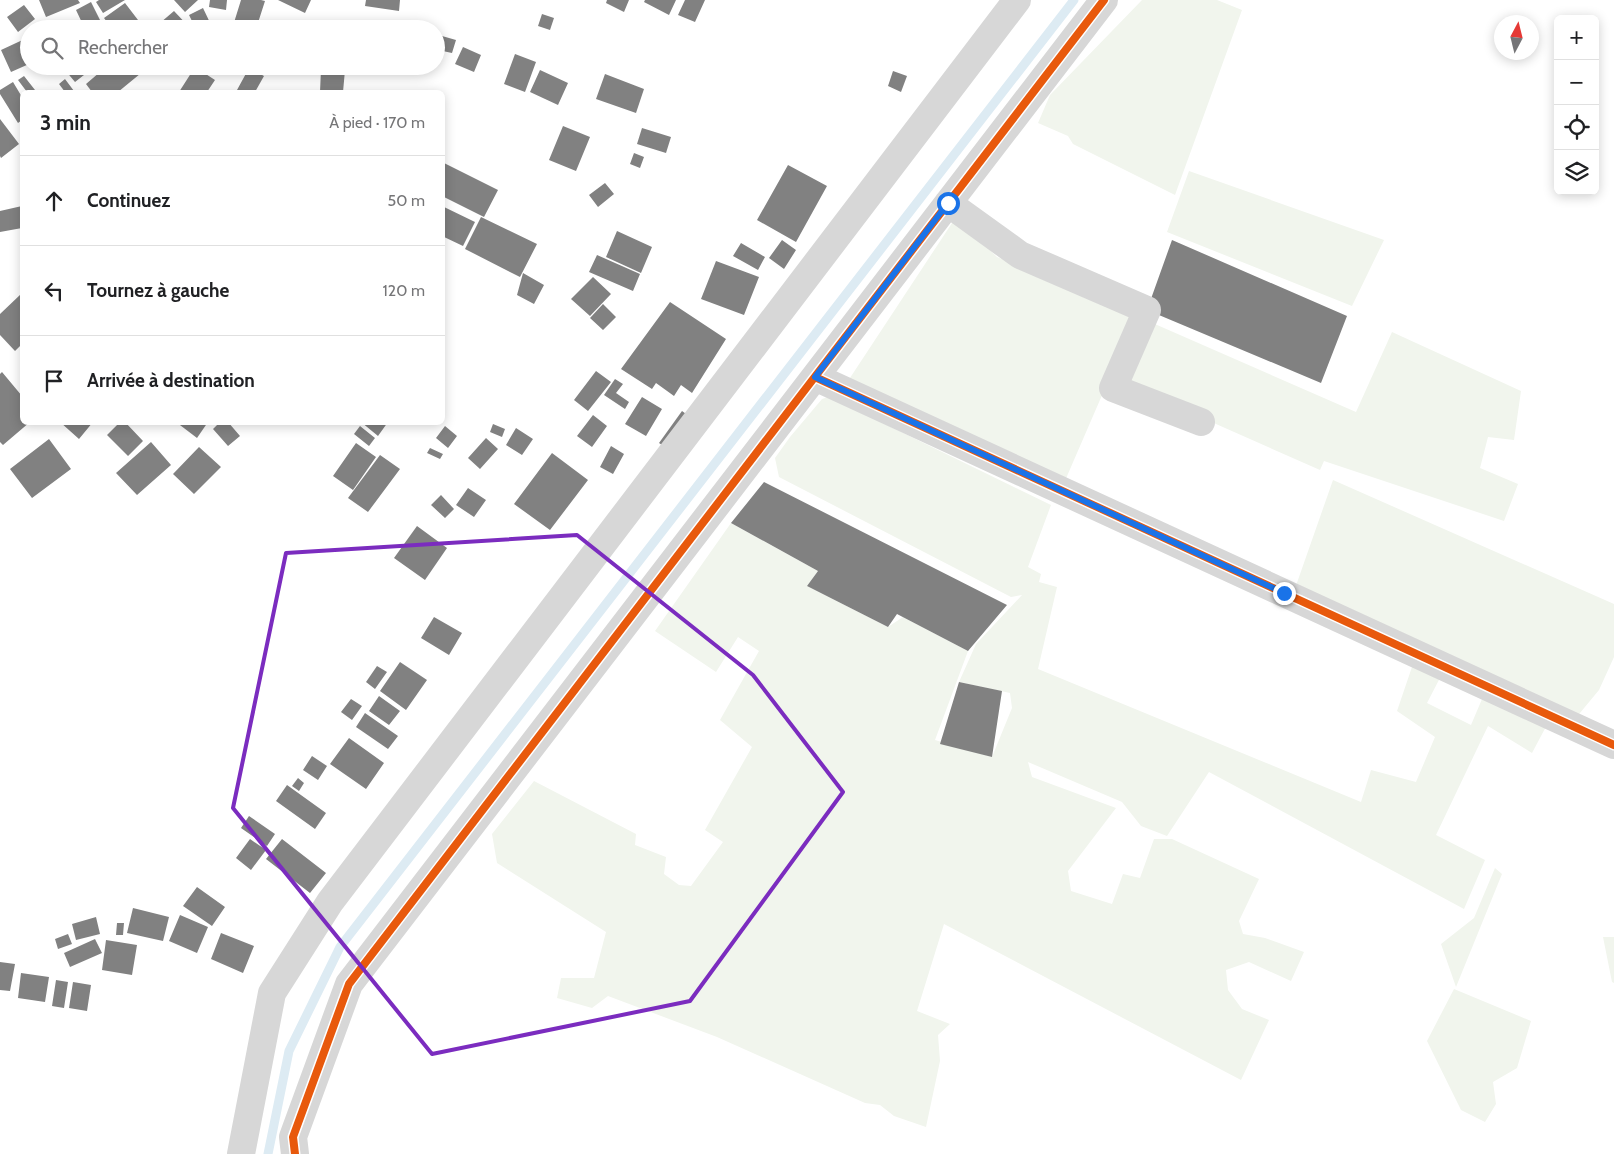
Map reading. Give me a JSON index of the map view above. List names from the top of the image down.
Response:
{
  "north": "top",
  "page": {
    "map_buttons": ["+", "−"],
    "search": "Rechercher",
    "heading": ["3 min", "À pied · 170 m"],
    "list": [
      ["Continuez", "50 m"],
      ["Tournez à gauche", "120 m"],
      "Arrivée à destination"
    ]
  }
}
